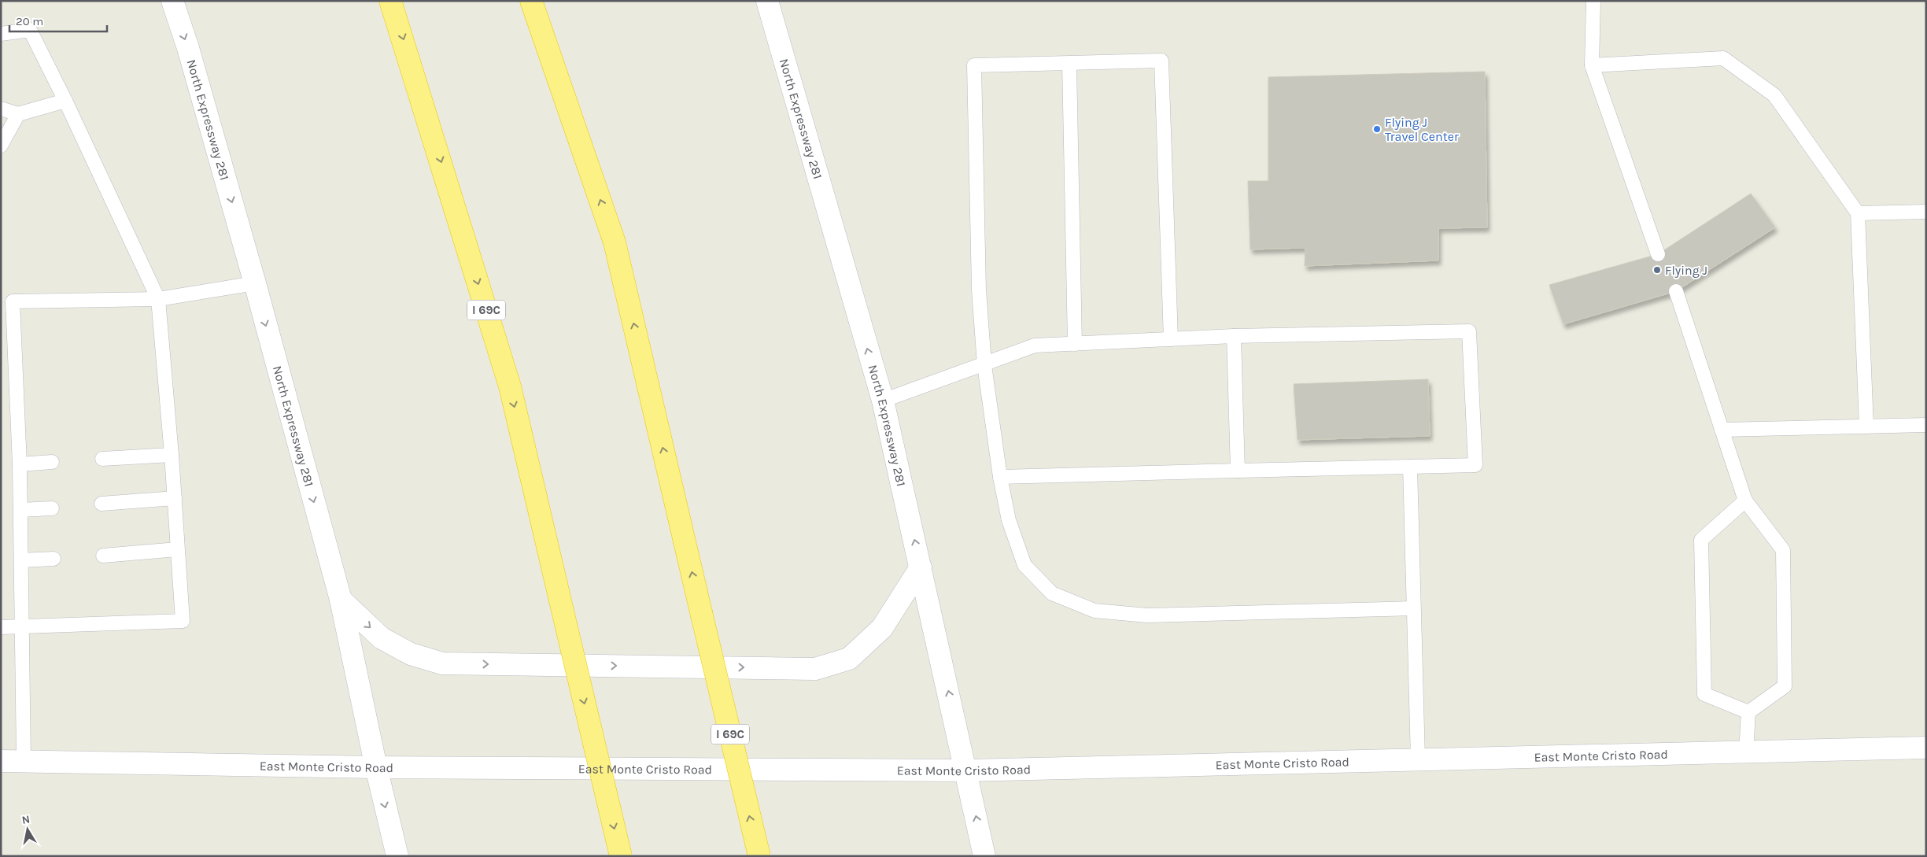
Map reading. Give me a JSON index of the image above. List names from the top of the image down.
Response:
{
  "streets": {
    "highway": ["I 69C"],
    "main road": ["North Expressway 281", "East Monte Cristo Road"]
  },
  "crossings": [
    ["North Expressway 281", "East Monte Cristo Road"]
  ],
  "places": ["Flying J Travel Center", "Flying J"],
  "scale_bar": "20 m",
  "north": "top"
}
